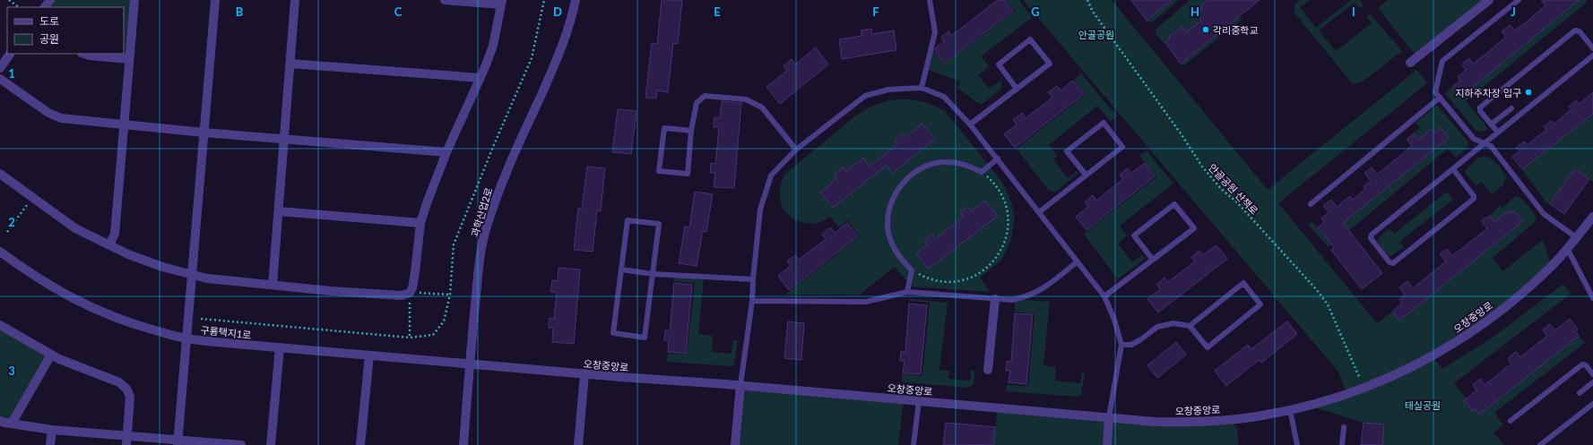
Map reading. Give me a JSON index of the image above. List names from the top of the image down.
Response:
{
  "streets": {
    "street": ["과학산업2로", "오창중앙로", "구룡택지1로"],
    "path": ["안골공원 산책로"]
  },
  "crossings": [
    ["안골공원 산책로", "오창중앙로"],
    ["과학산업2로", "오창중앙로"],
    ["과학산업2로", "구룡택지1로"],
    ["오창중앙로", "구룡택지1로"]
  ],
  "parks": ["안골공원", "태실공원"],
  "places": ["각리중학교", "지하주차장 입구"],
  "legend": ["도로", "공원"],
  "grid": {
    "columns": [
      "B",
      "C",
      "D",
      "E",
      "F",
      "G",
      "H",
      "I",
      "J"
    ],
    "rows": ["1", "2", "3"]
  }
}
